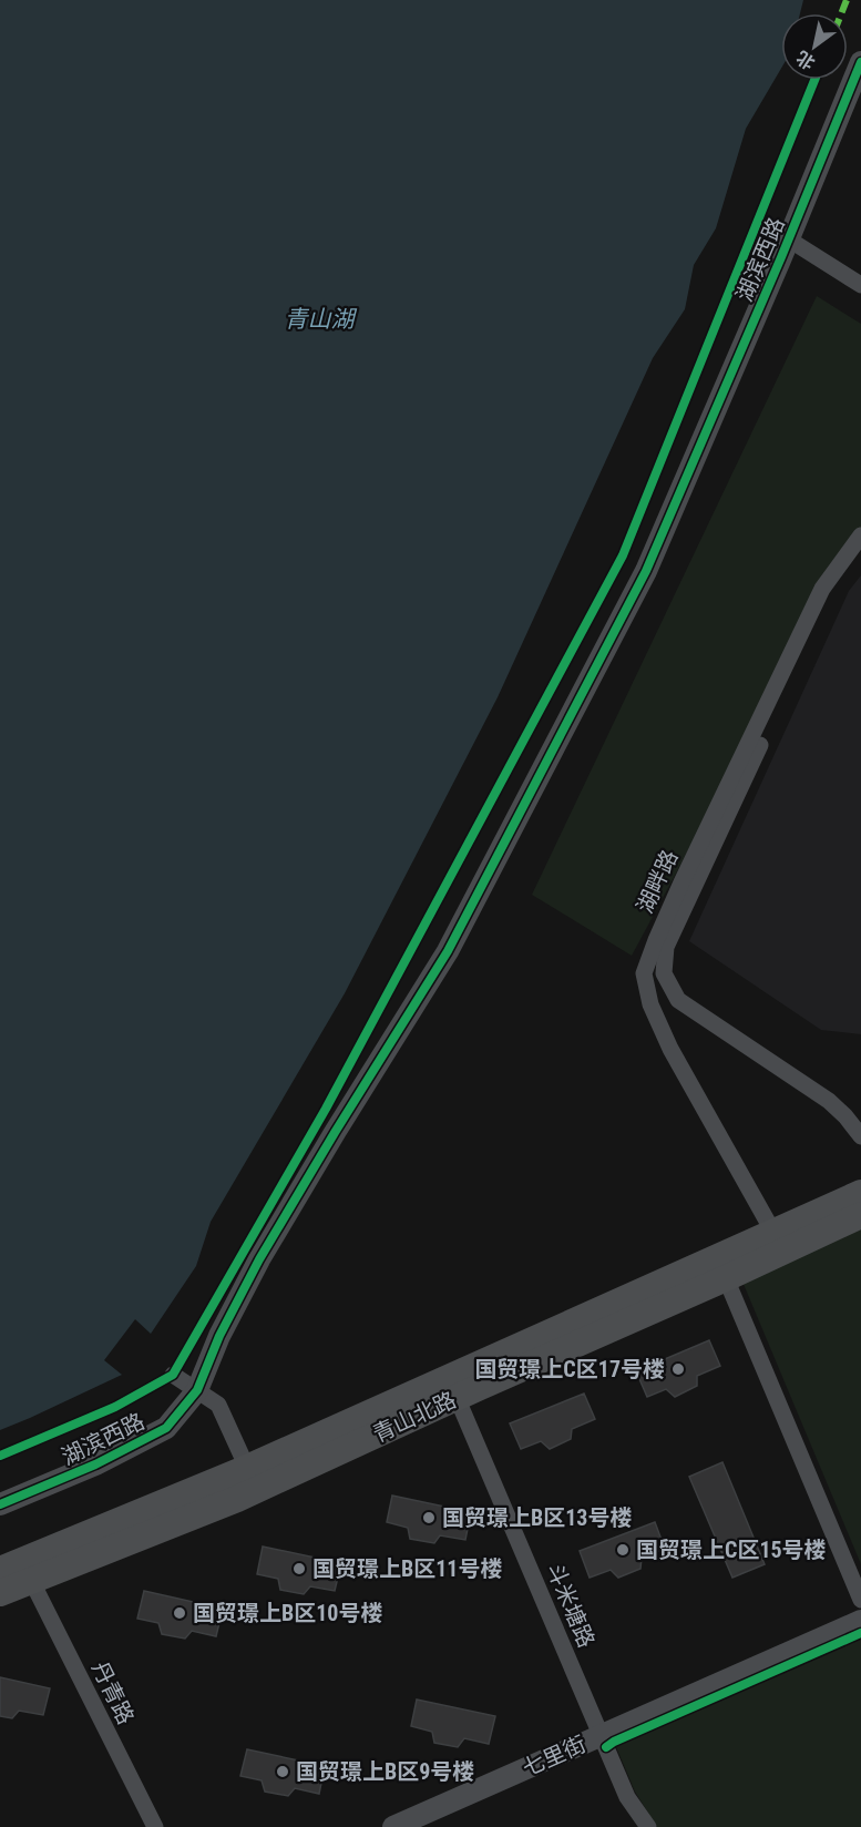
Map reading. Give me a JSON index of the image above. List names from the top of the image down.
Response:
{
  "streets": {
    "main road": ["青山北路"],
    "street": [
      "湖滨西路",
      "湖畔路",
      "斗米塘路",
      "丹青路",
      "七里街"
    ]
  },
  "crossings": [
    ["湖畔路", "青山北路"],
    ["青山北路", "斗米塘路"],
    ["青山北路", "丹青路"],
    ["斗米塘路", "七里街"]
  ],
  "water": ["青山湖"],
  "places": [
    "国贸璟上C区17号楼",
    "国贸璟上B区13号楼",
    "国贸璟上C区15号楼",
    "国贸璟上B区11号楼",
    "国贸璟上B区10号楼",
    "国贸璟上B区9号楼"
  ],
  "north": "bottom left"
}
